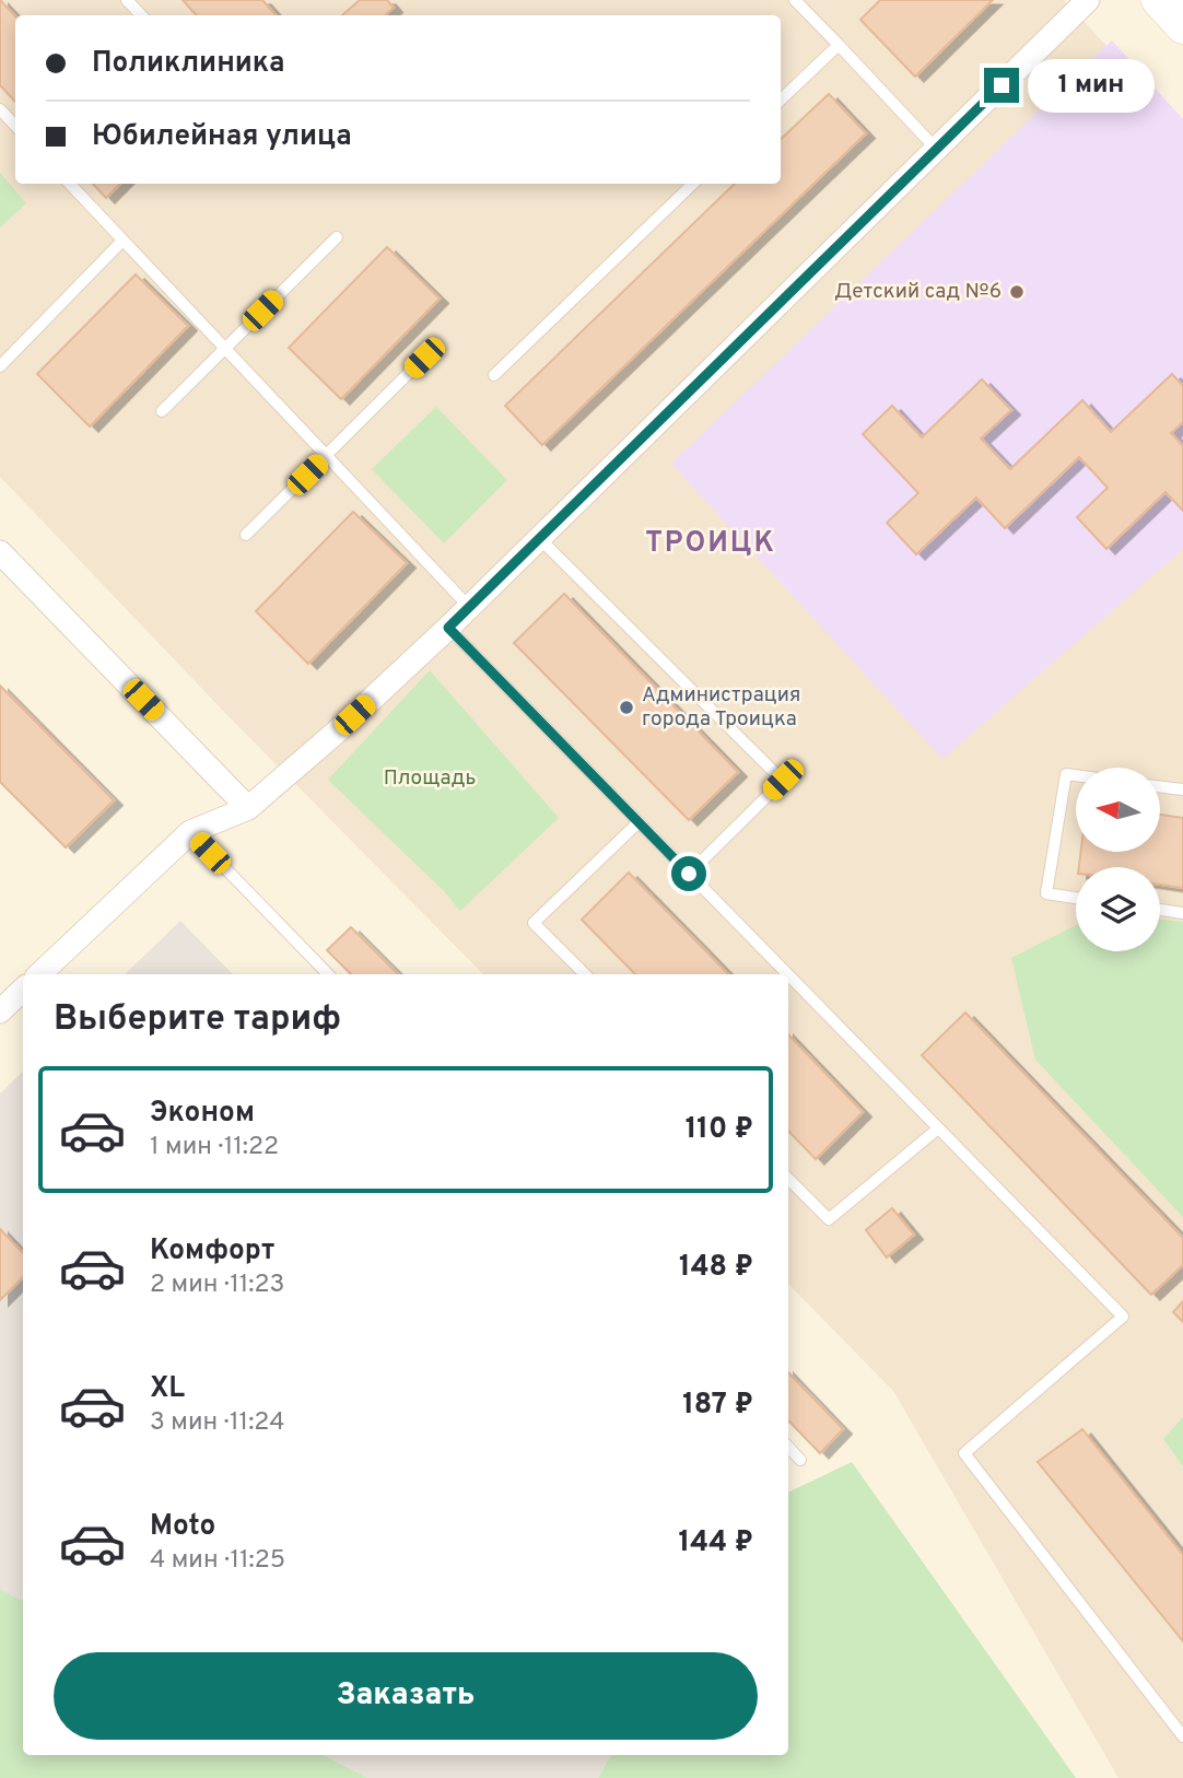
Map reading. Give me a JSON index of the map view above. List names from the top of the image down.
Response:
{
  "districts": ["ТРОИЦК"],
  "parks": ["Площадь"],
  "places": ["Детский сад №6", "Администрация города Троицка"],
  "north": "left",
  "page": {
    "banner": ["Поликлиника", "Юбилейная улица"],
    "bubble": "1 мин",
    "heading": "Выберите тариф",
    "list": [
      {
        "name": "Эконом",
        "note": "1 мин · 11:22",
        "value": "110 ₽"
      },
      {
        "name": "Комфорт",
        "note": "2 мин · 11:23",
        "value": "148 ₽"
      },
      {
        "name": "XL",
        "note": "3 мин · 11:24",
        "value": "187 ₽"
      },
      {
        "name": "Moto",
        "note": "4 мин · 11:25",
        "value": "144 ₽"
      }
    ],
    "buttons": "Заказать"
  }
}
